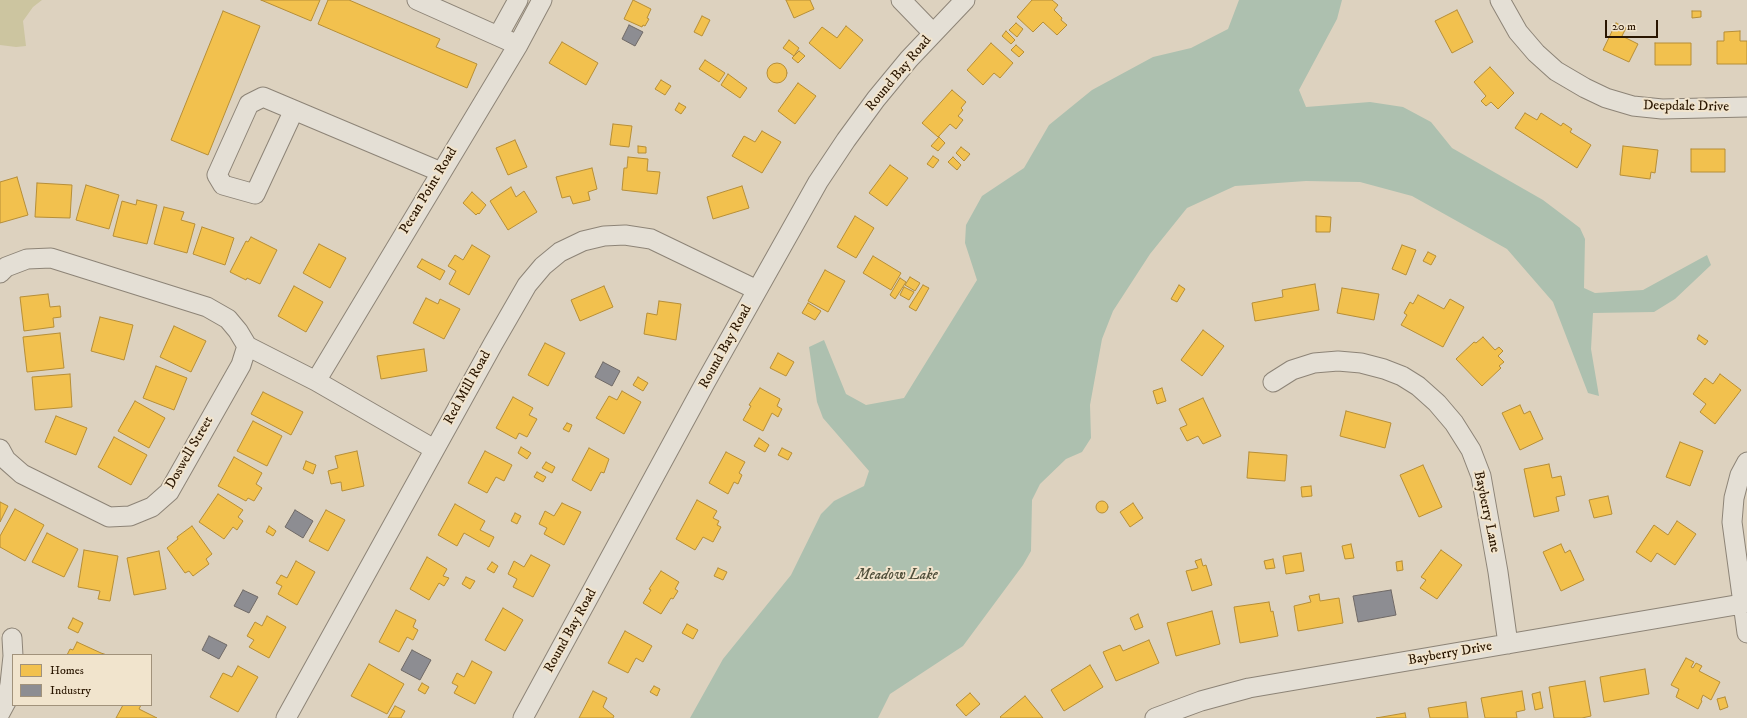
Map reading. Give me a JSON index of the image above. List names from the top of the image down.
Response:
{
  "streets": {
    "street": [
      "Round Bay Road",
      "Deepdale Drive",
      "Pecan Point Road",
      "Red Mill Road",
      "Doswell Street",
      "Bayberry Lane",
      "Bayberry Drive"
    ]
  },
  "crossings": [
    ["Round Bay Road", "Red Mill Road"],
    ["Bayberry Lane", "Bayberry Drive"]
  ],
  "water": ["Meadow Lake"],
  "legend": ["Homes", "Industry"],
  "scale_bar": "20 m"
}
